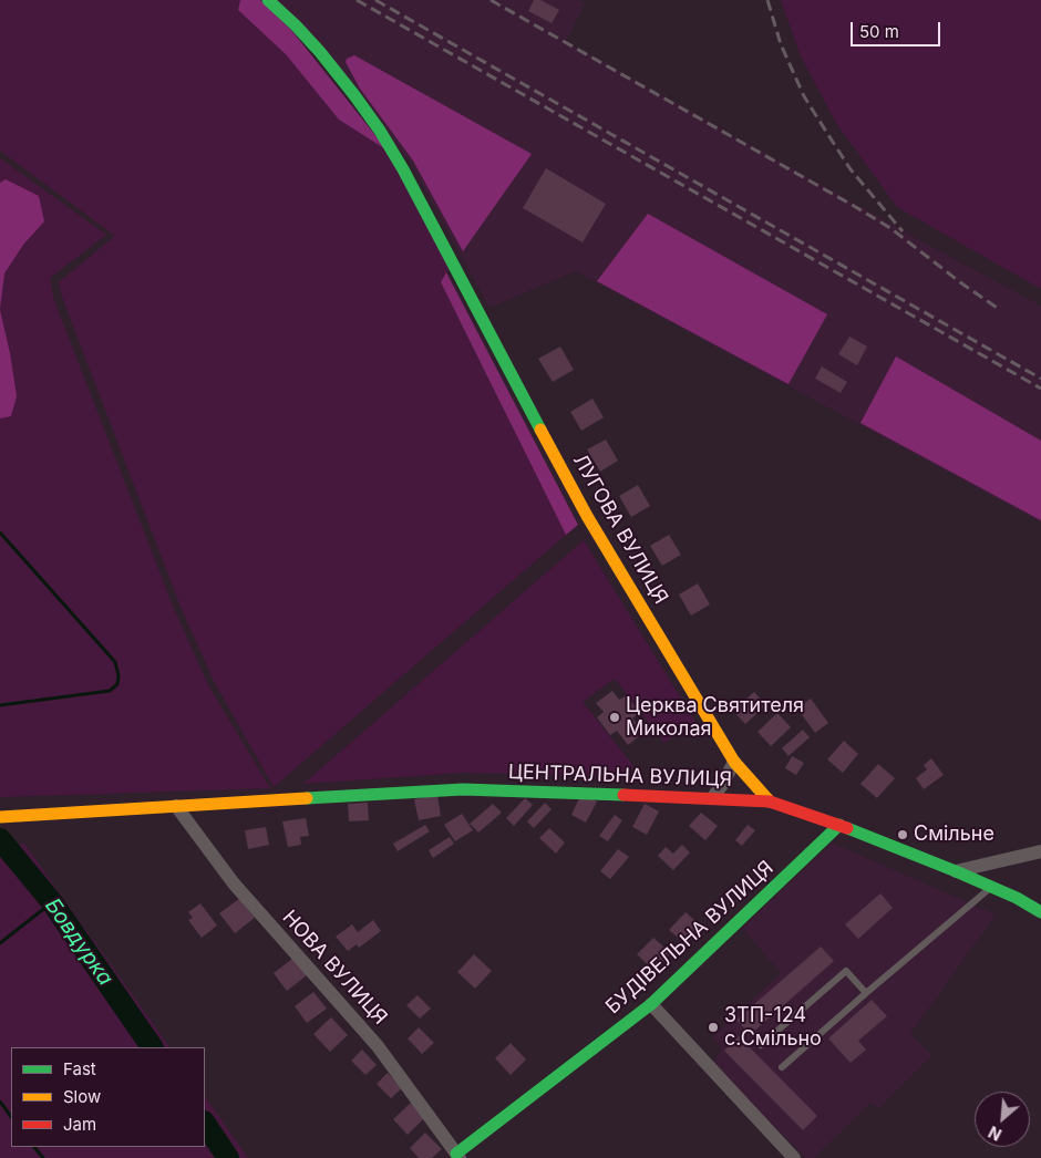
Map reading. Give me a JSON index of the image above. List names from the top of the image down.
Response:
{
  "streets": {
    "street": [
      "ЛУГОВА ВУЛИЦЯ",
      "ЦЕНТРАЛЬНА ВУЛИЦЯ",
      "БУДІВЕЛЬНА ВУЛИЦЯ",
      "НОВА ВУЛИЦЯ"
    ]
  },
  "crossings": [
    ["ЛУГОВА ВУЛИЦЯ", "ЦЕНТРАЛЬНА ВУЛИЦЯ"],
    ["ЦЕНТРАЛЬНА ВУЛИЦЯ", "БУДІВЕЛЬНА ВУЛИЦЯ"],
    ["ЦЕНТРАЛЬНА ВУЛИЦЯ", "НОВА ВУЛИЦЯ"],
    ["БУДІВЕЛЬНА ВУЛИЦЯ", "НОВА ВУЛИЦЯ"]
  ],
  "water": ["Бовдурка"],
  "places": ["Церква Святителя Миколая", "Смільне", "ЗТП-124 с.Смільно"],
  "legend": ["Fast", "Slow", "Jam"],
  "scale_bar": "50 m",
  "north": "bottom left"
}
